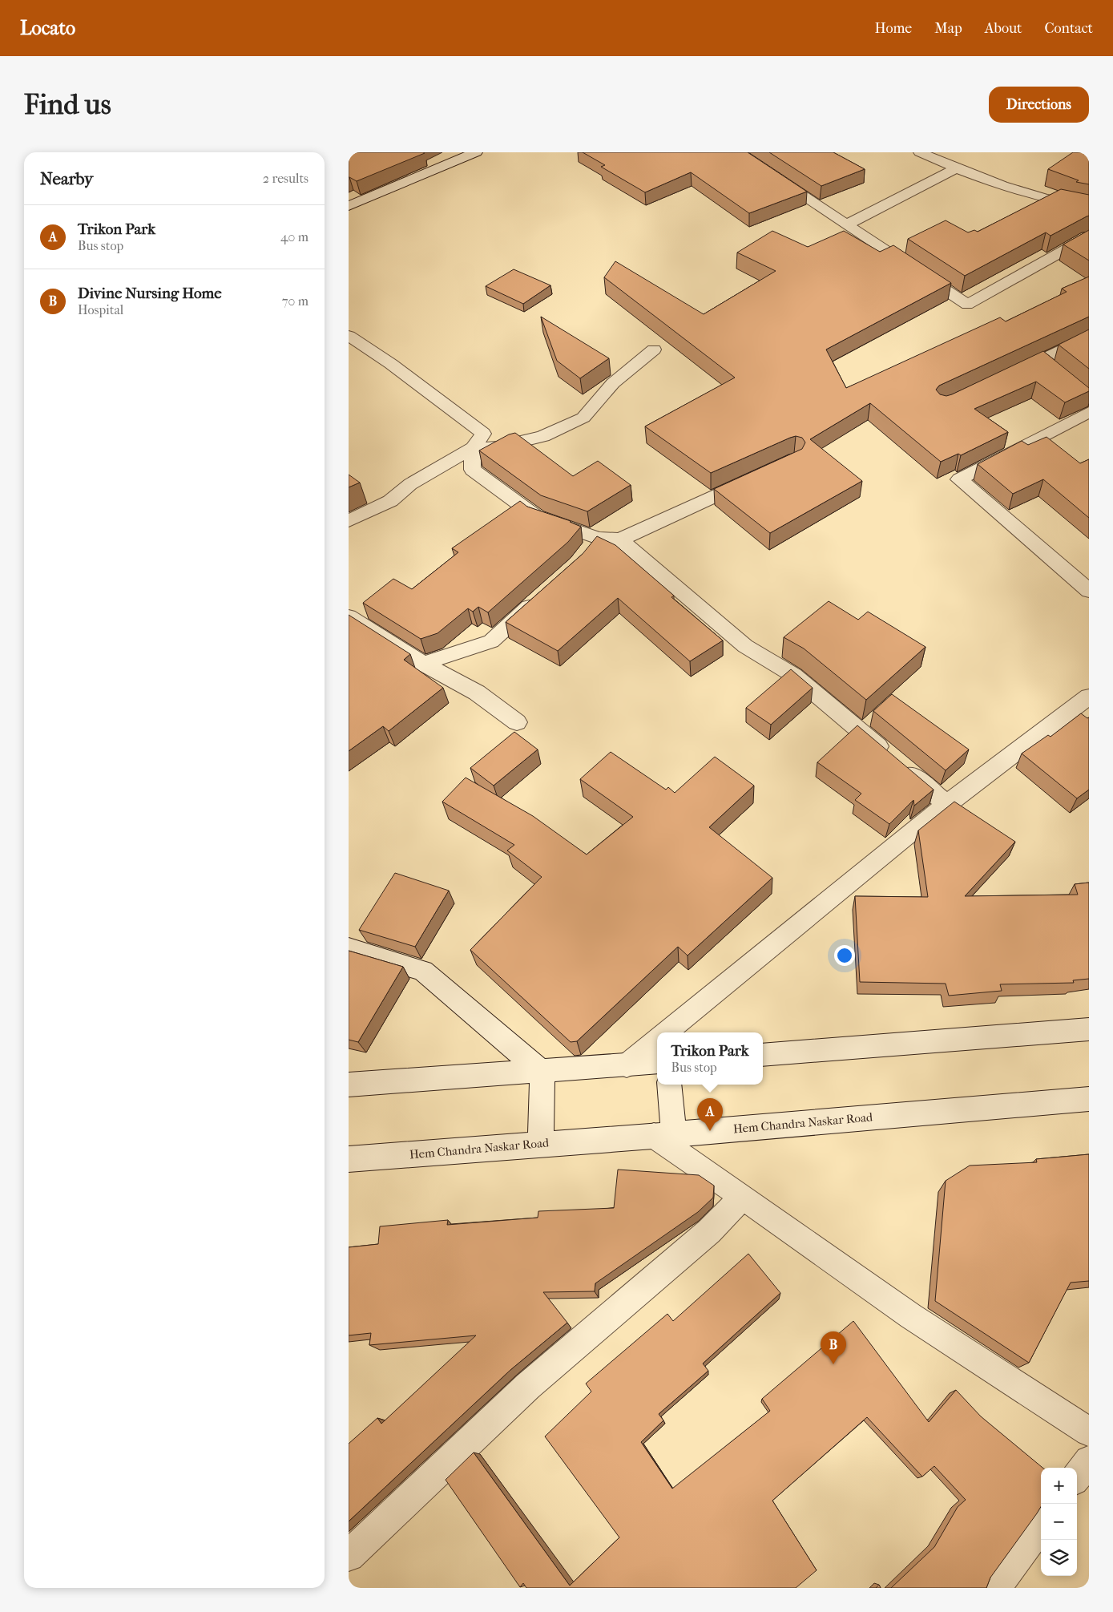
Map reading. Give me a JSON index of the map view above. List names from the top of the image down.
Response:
{
  "streets": {
    "street": ["Hem Chandra Naskar Road"]
  },
  "page": {
    "header": "Locato",
    "nav": [
      "Home",
      "Map",
      "About",
      "Contact"
    ],
    "buttons": "Directions",
    "title": "Find us",
    "heading": ["Nearby", "2 results"],
    "list": [
      {
        "mark": "A",
        "name": "Trikon Park",
        "note": "Bus stop",
        "value": "40 m"
      },
      {
        "mark": "B",
        "name": "Divine Nursing Home",
        "note": "Hospital",
        "value": "70 m"
      }
    ],
    "popup": ["Trikon Park", "Bus stop"],
    "pins": ["A", "B"],
    "map_buttons": ["+", "−"]
  }
}
